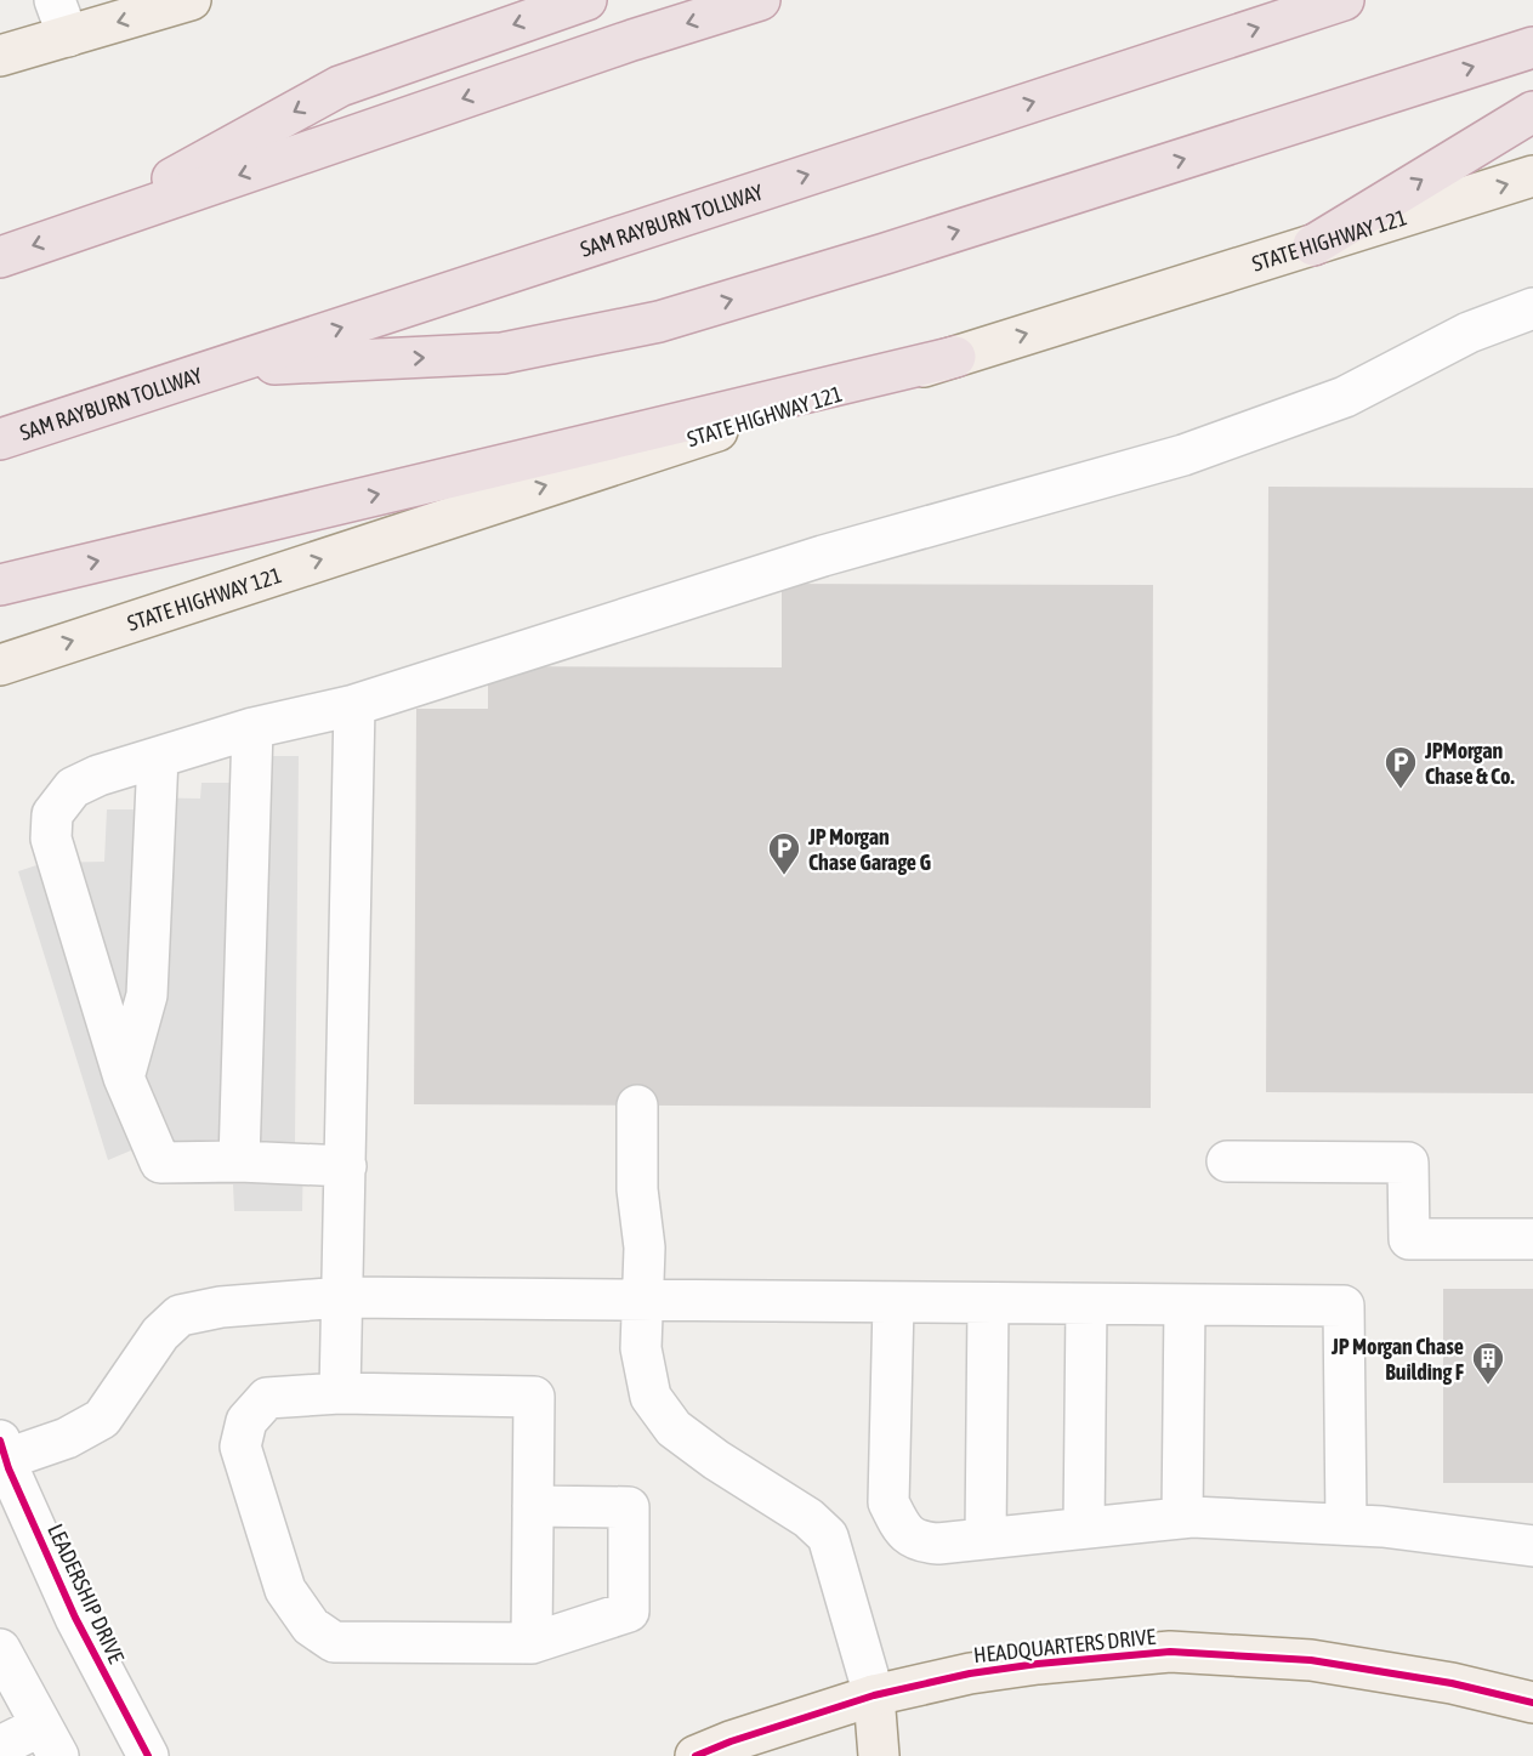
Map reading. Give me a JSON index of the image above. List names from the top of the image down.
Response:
{
  "streets": {
    "highway": ["SAM RAYBURN TOLLWAY"],
    "main road": ["STATE HIGHWAY 121", "HEADQUARTERS DRIVE"],
    "street": ["LEADERSHIP DRIVE"]
  },
  "one_way": ["STATE HIGHWAY 121"],
  "places": {
    "parking": ["JPMorgan Chase & Co.", "JP Morgan Chase Garage G"],
    "building": ["JP Morgan Chase Building F"]
  }
}
